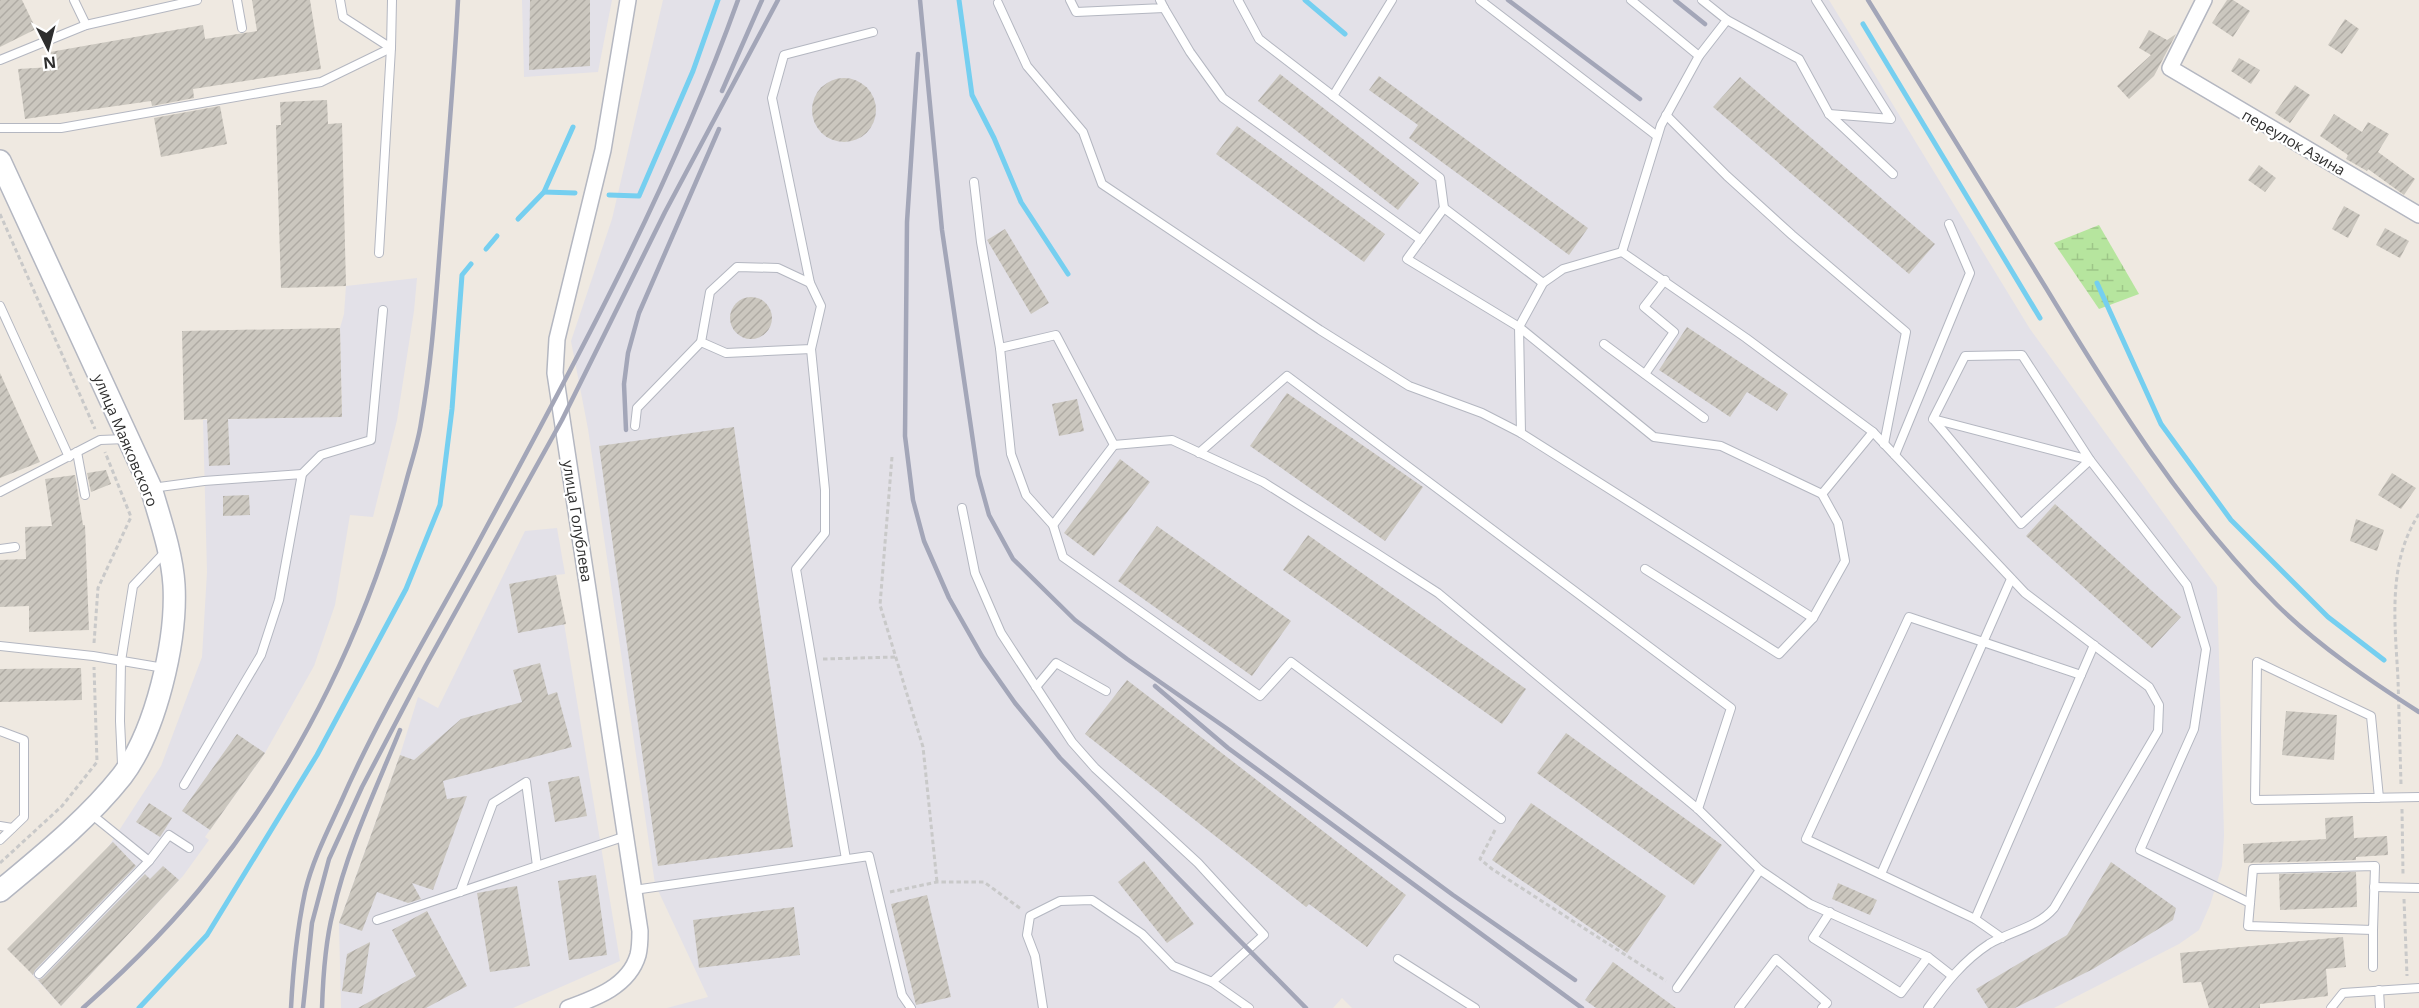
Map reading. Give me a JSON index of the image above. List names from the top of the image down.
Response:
{
  "streets": {
    "main road": ["улица Маяковского"],
    "street": ["переулок Азина", "улица Голублева"]
  },
  "north": "bottom"
}
